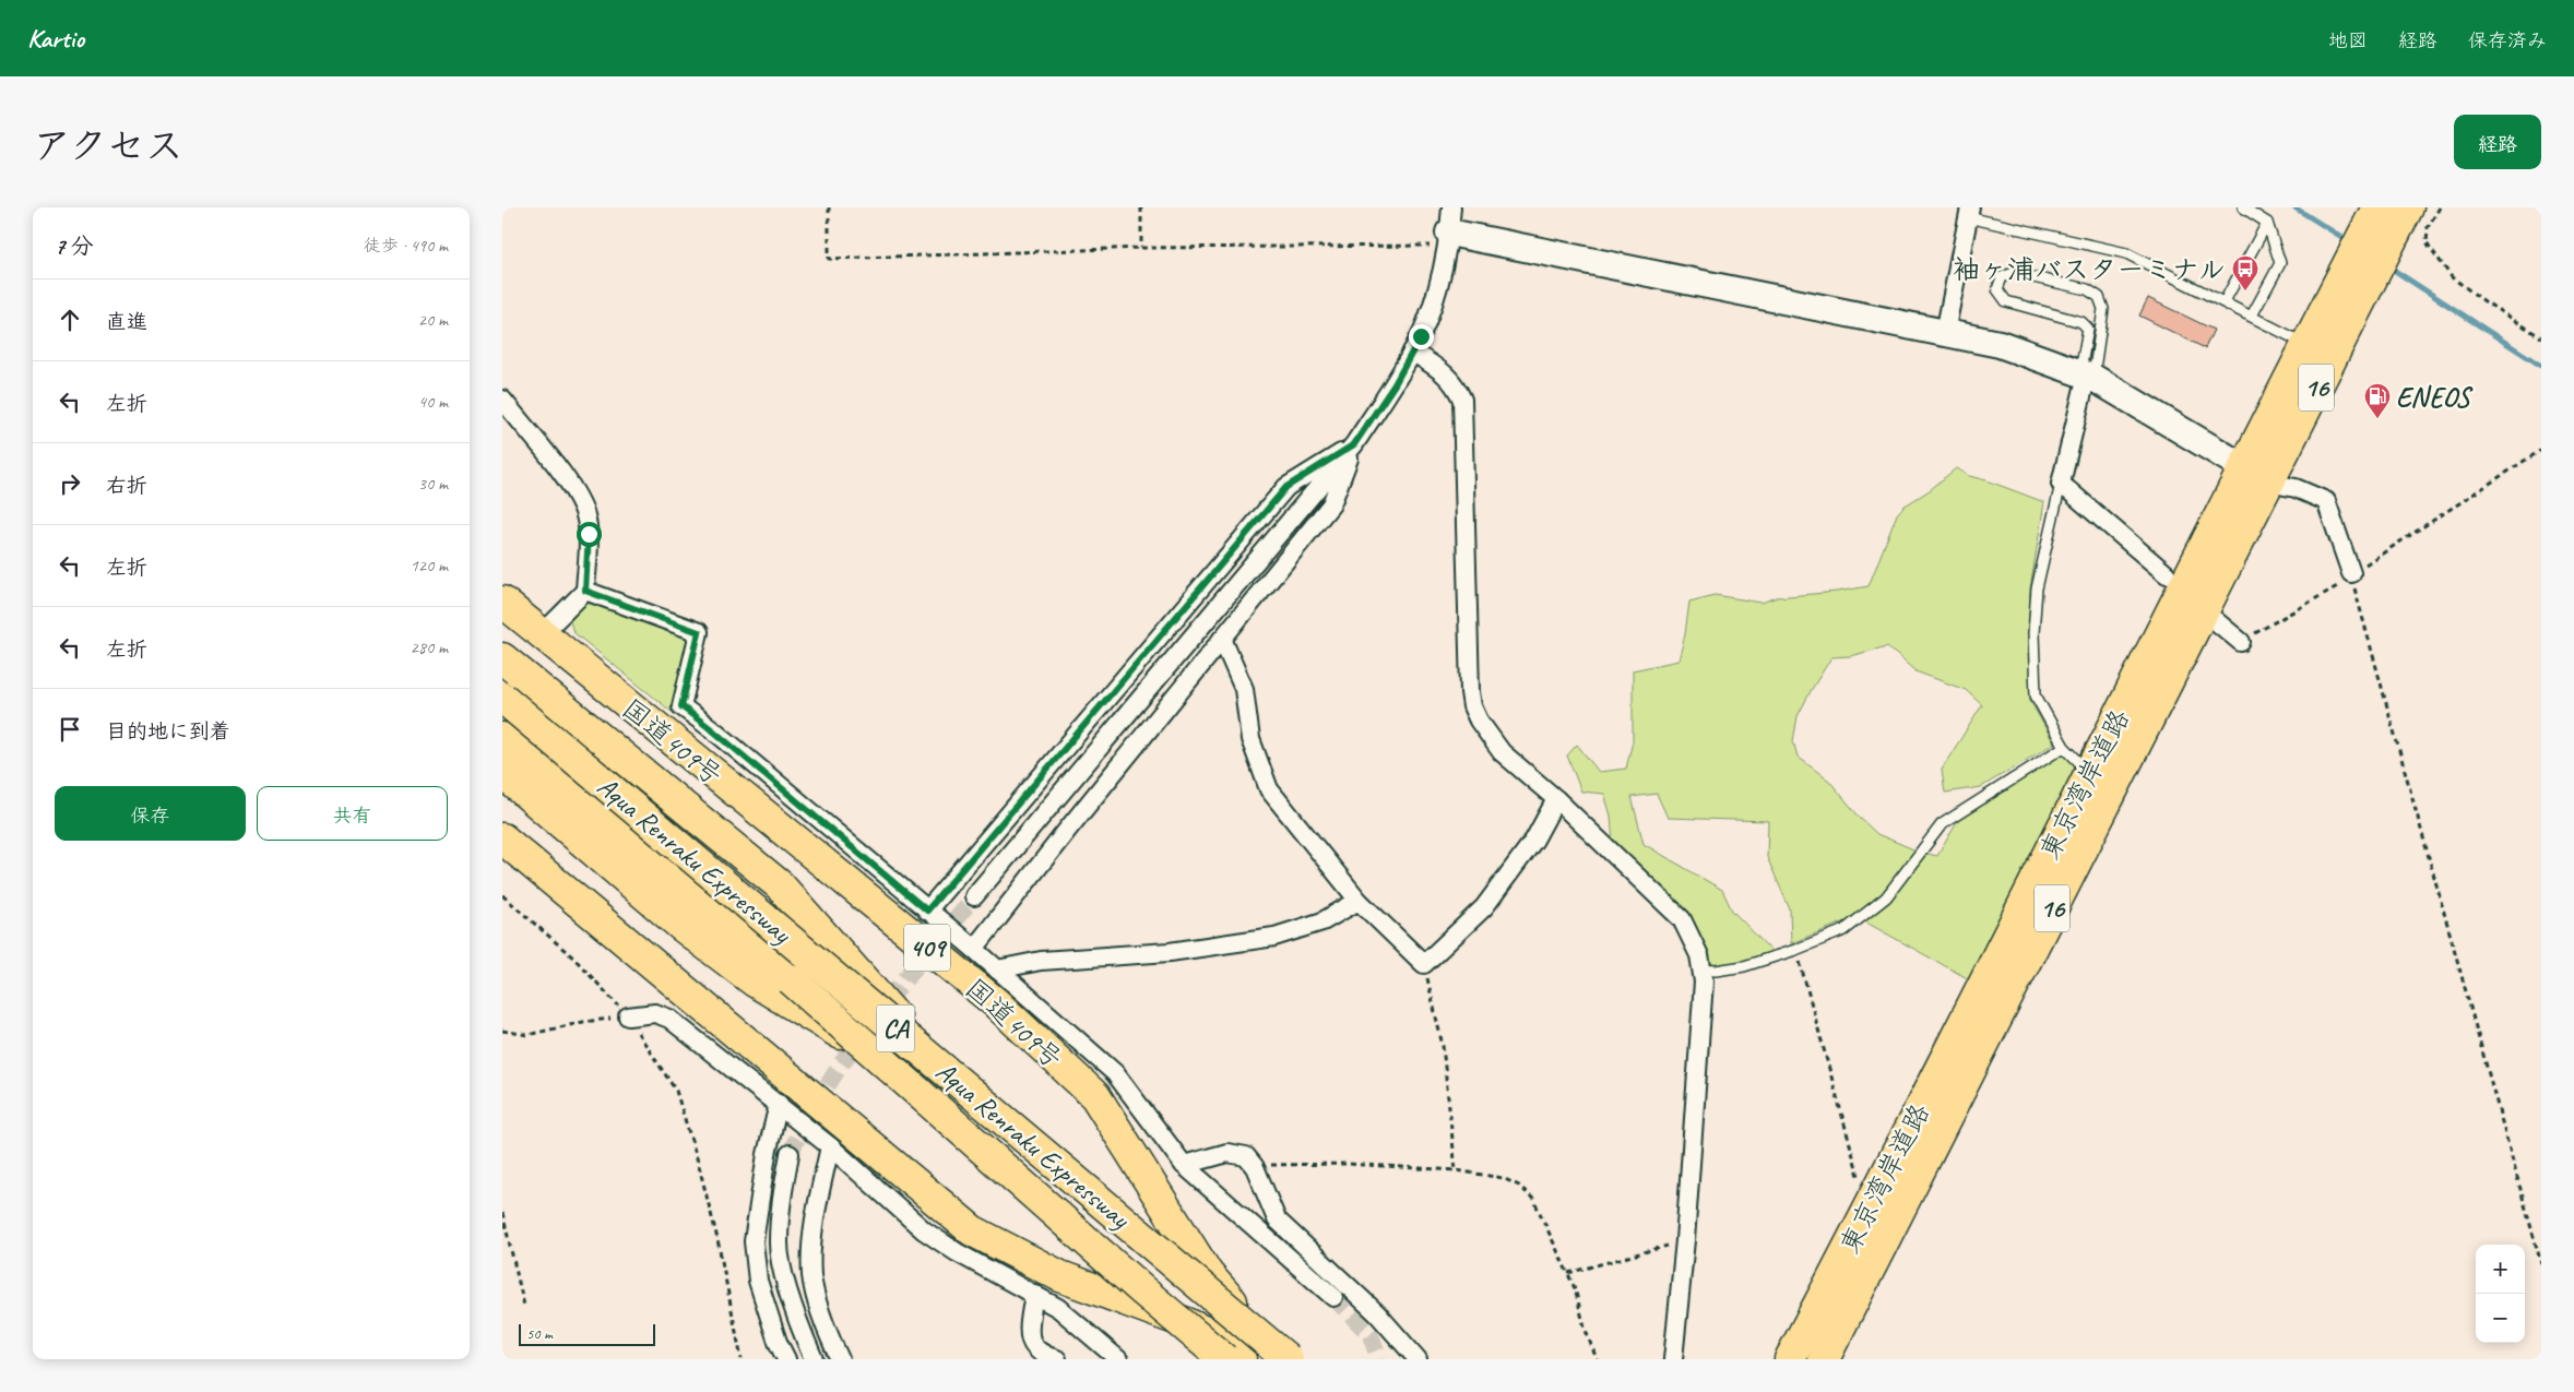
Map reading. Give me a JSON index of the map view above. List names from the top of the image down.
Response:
{
  "streets": {
    "highway": [
      "16",
      "国道409号",
      "東京湾岸道路",
      "Aqua Renraku Expressway",
      "409",
      "CA"
    ]
  },
  "places": {
    "bus stop": ["袖ヶ浦バスターミナル"],
    "fuel station": ["ENEOS"]
  },
  "scale_bar": "50 m",
  "page": {
    "header": "Kartio",
    "nav": ["地図", "経路", "保存済み"],
    "title": "アクセス",
    "buttons": [
      "経路",
      ["保存", "共有"]
    ],
    "heading": ["7 分", "徒歩 · 490 m"],
    "list": [
      ["直進", "20 m"],
      ["左折", "40 m"],
      ["右折", "30 m"],
      ["左折", "120 m"],
      ["左折", "280 m"],
      "目的地に到着"
    ],
    "map_buttons": ["+", "−"],
    "scale": "50 m"
  }
}
